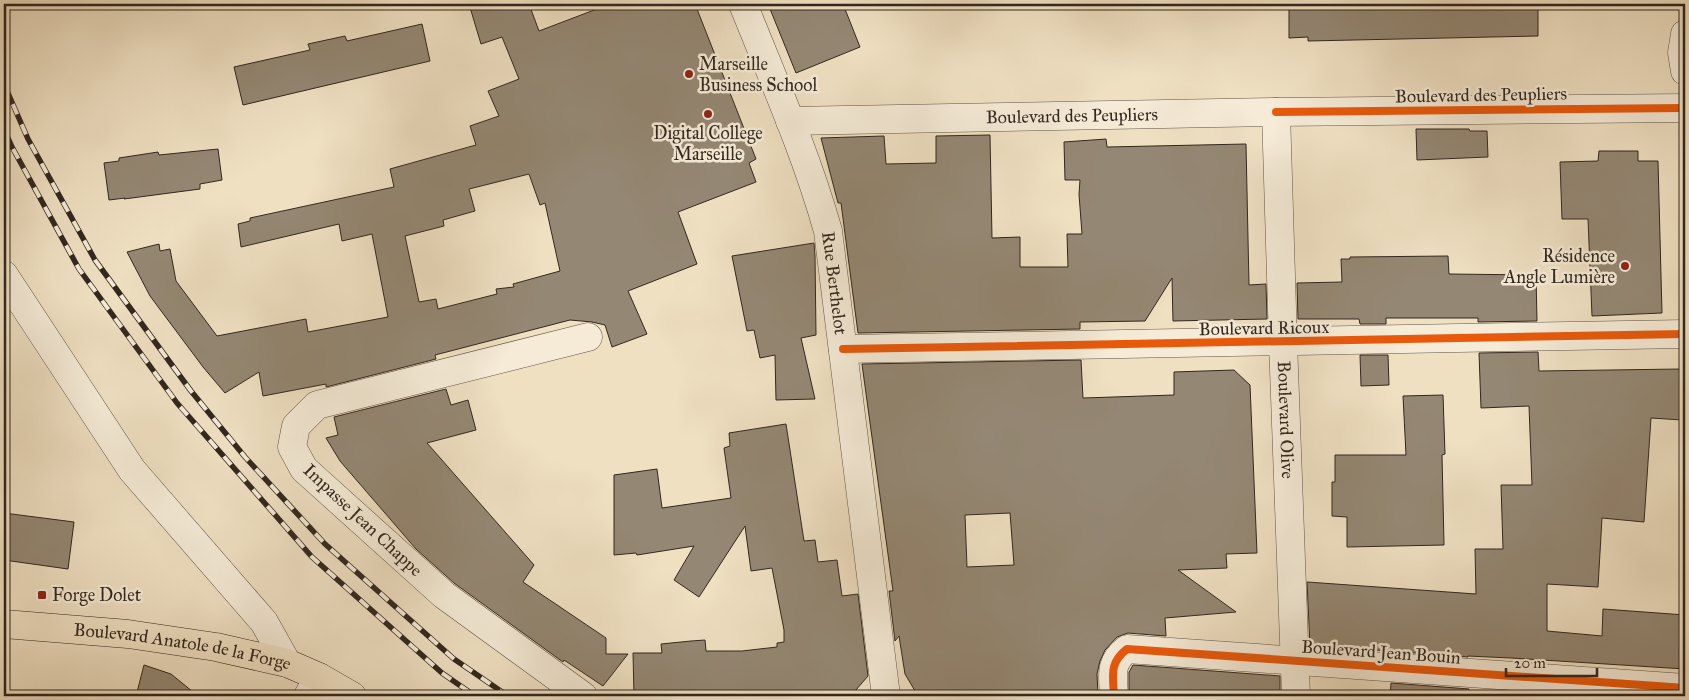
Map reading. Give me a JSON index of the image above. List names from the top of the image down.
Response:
{
  "streets": {
    "main road": ["Boulevard Anatole de la Forge"],
    "street": [
      "Boulevard des Peupliers",
      "Rue Berthelot",
      "Boulevard Ricoux",
      "Boulevard Olive",
      "Impasse Jean Chappe",
      "Boulevard Jean Bouin"
    ]
  },
  "crossings": [
    ["Boulevard des Peupliers", "Rue Berthelot"],
    ["Boulevard des Peupliers", "Boulevard Olive"],
    ["Rue Berthelot", "Boulevard Ricoux"],
    ["Boulevard Ricoux", "Boulevard Olive"],
    ["Boulevard Olive", "Boulevard Jean Bouin"]
  ],
  "places": {
    "other": ["Marseille Business School", "Digital College Marseille", "Résidence Angle Lumière"],
    "transit": ["Forge Dolet"]
  },
  "scale_bar": "20 m"
}
